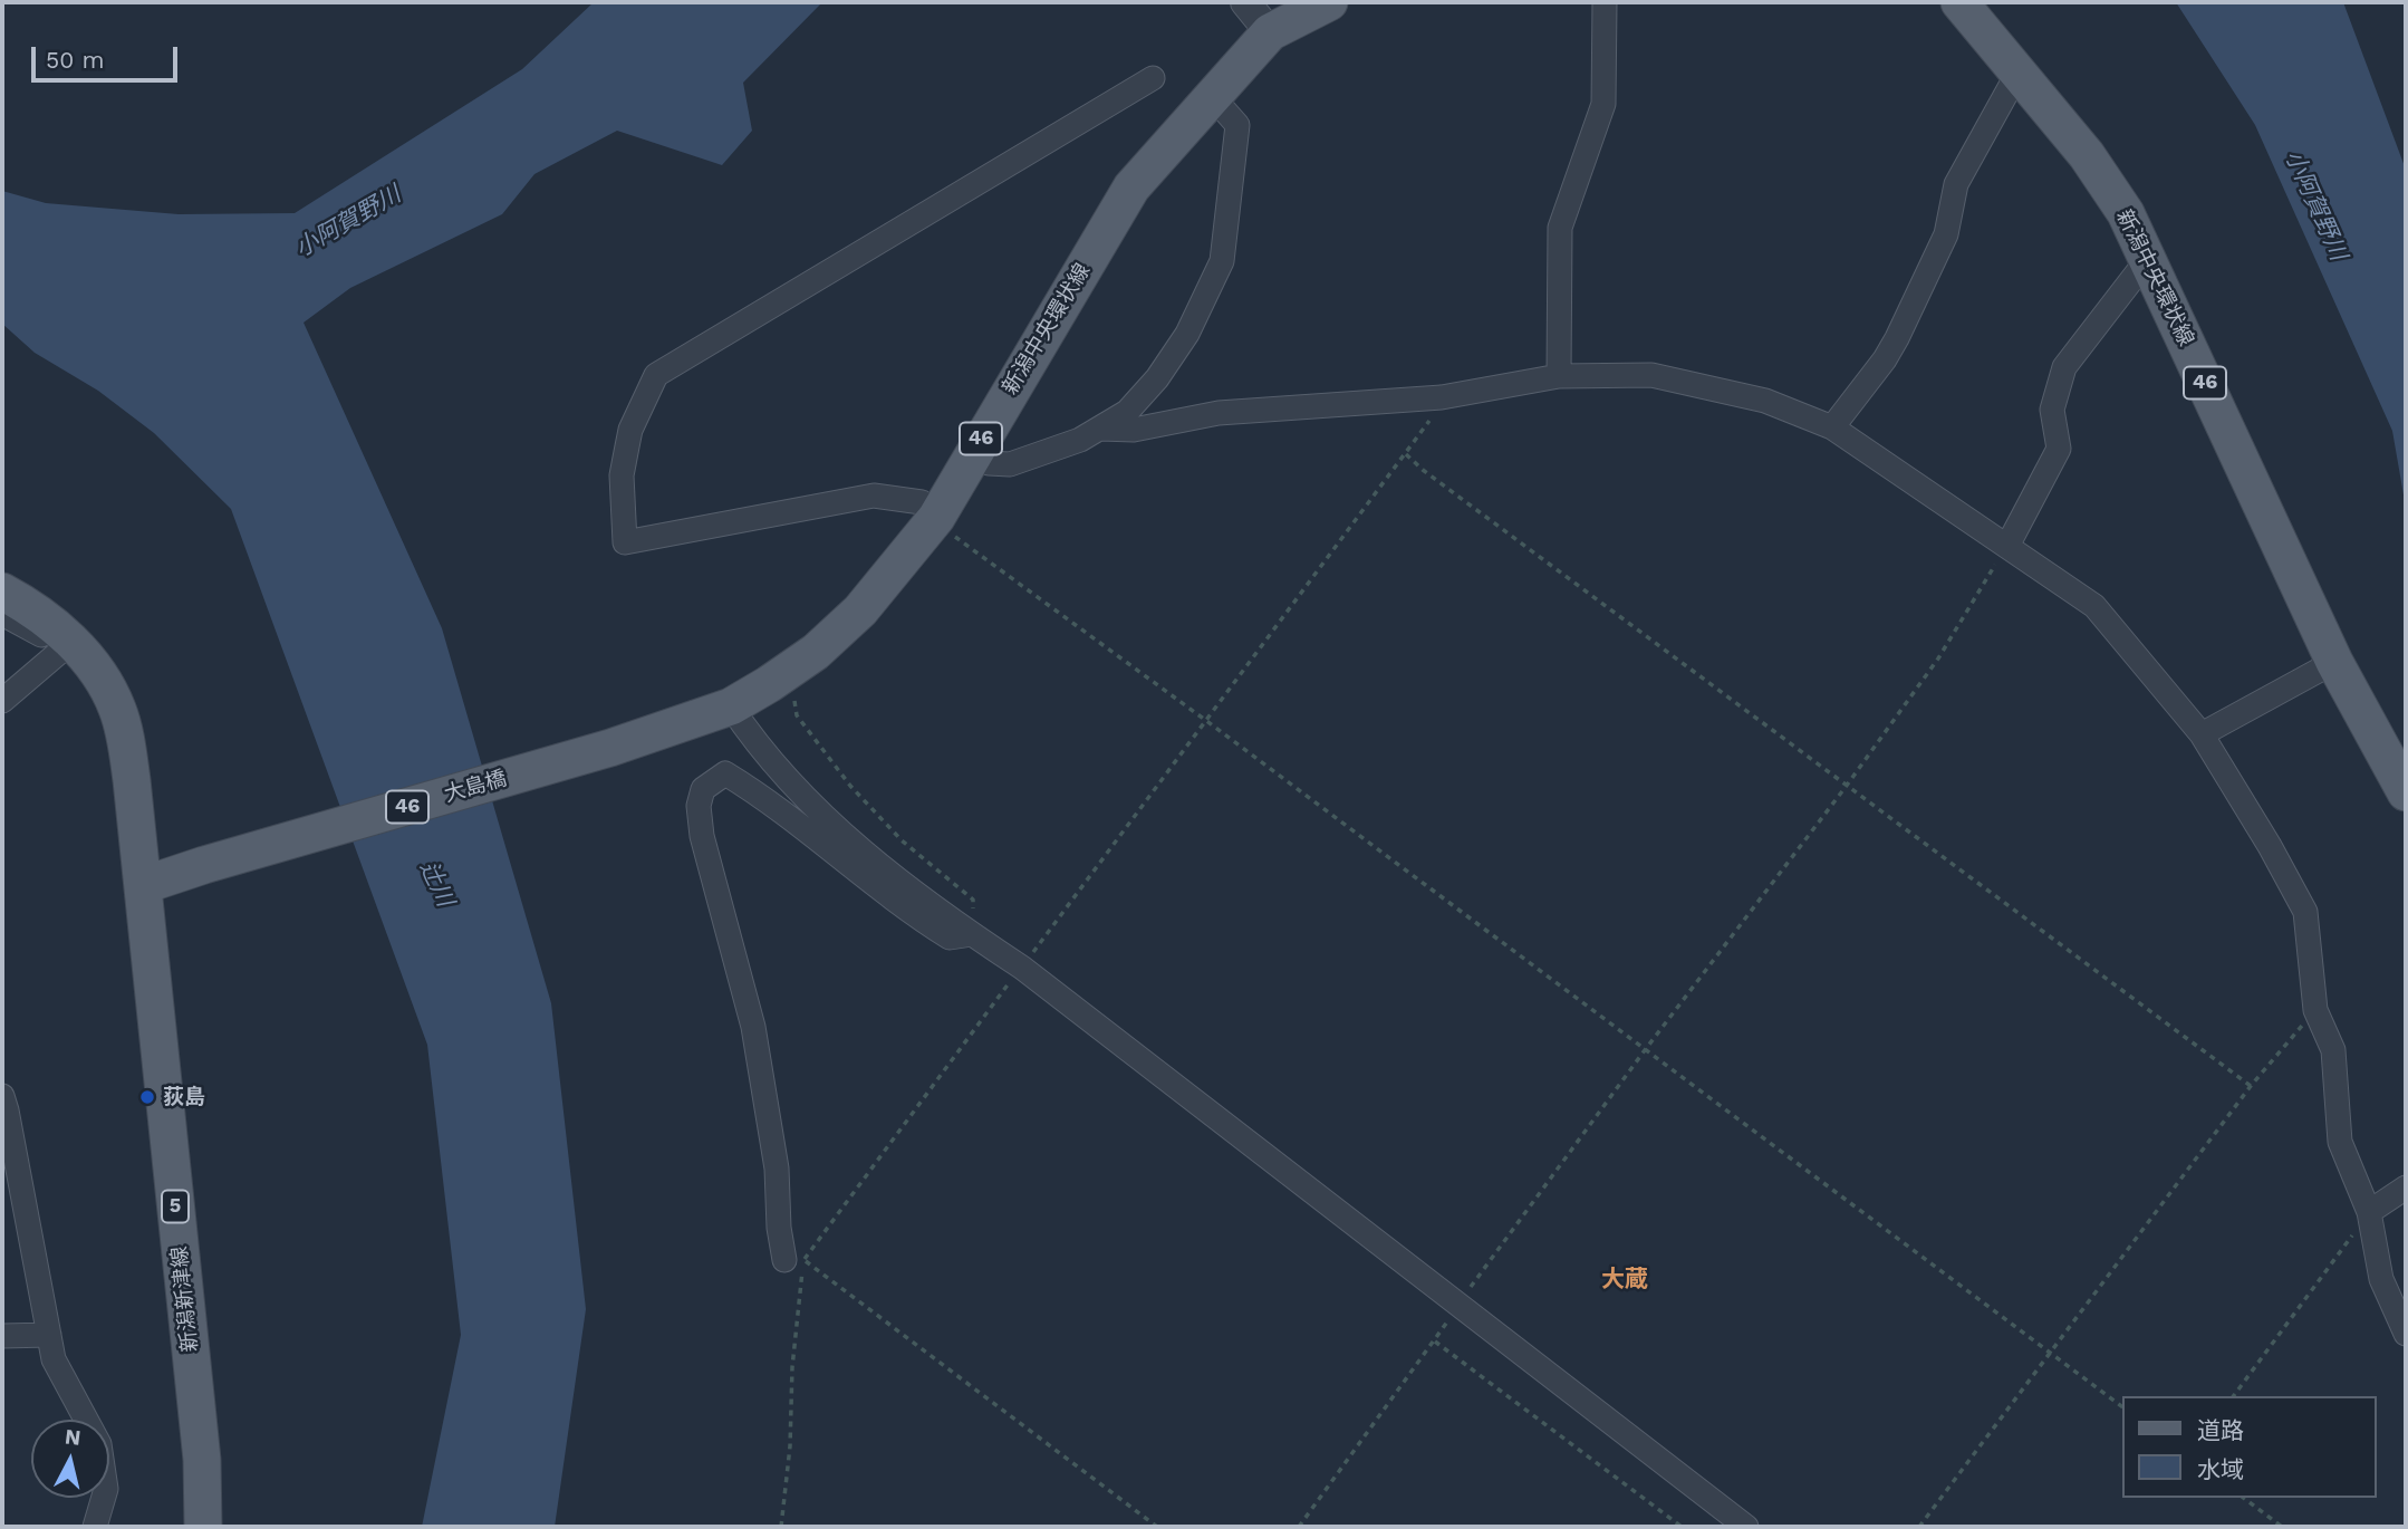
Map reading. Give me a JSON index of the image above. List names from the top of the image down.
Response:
{
  "streets": {
    "main road": [
      "新潟中央環状線",
      "46",
      "大島橋",
      "5",
      "新潟新津線"
    ]
  },
  "crossings": [
    ["新潟中央環状線", "大島橋"],
    ["大島橋", "5"],
    ["大島橋", "新潟新津線"],
    ["5", "新潟新津線"]
  ],
  "districts": ["大蔵"],
  "water": ["小阿賀野川", "辻川"],
  "places": ["荻島"],
  "legend": ["道路", "水域"],
  "scale_bar": "50 m",
  "north": "top"
}
